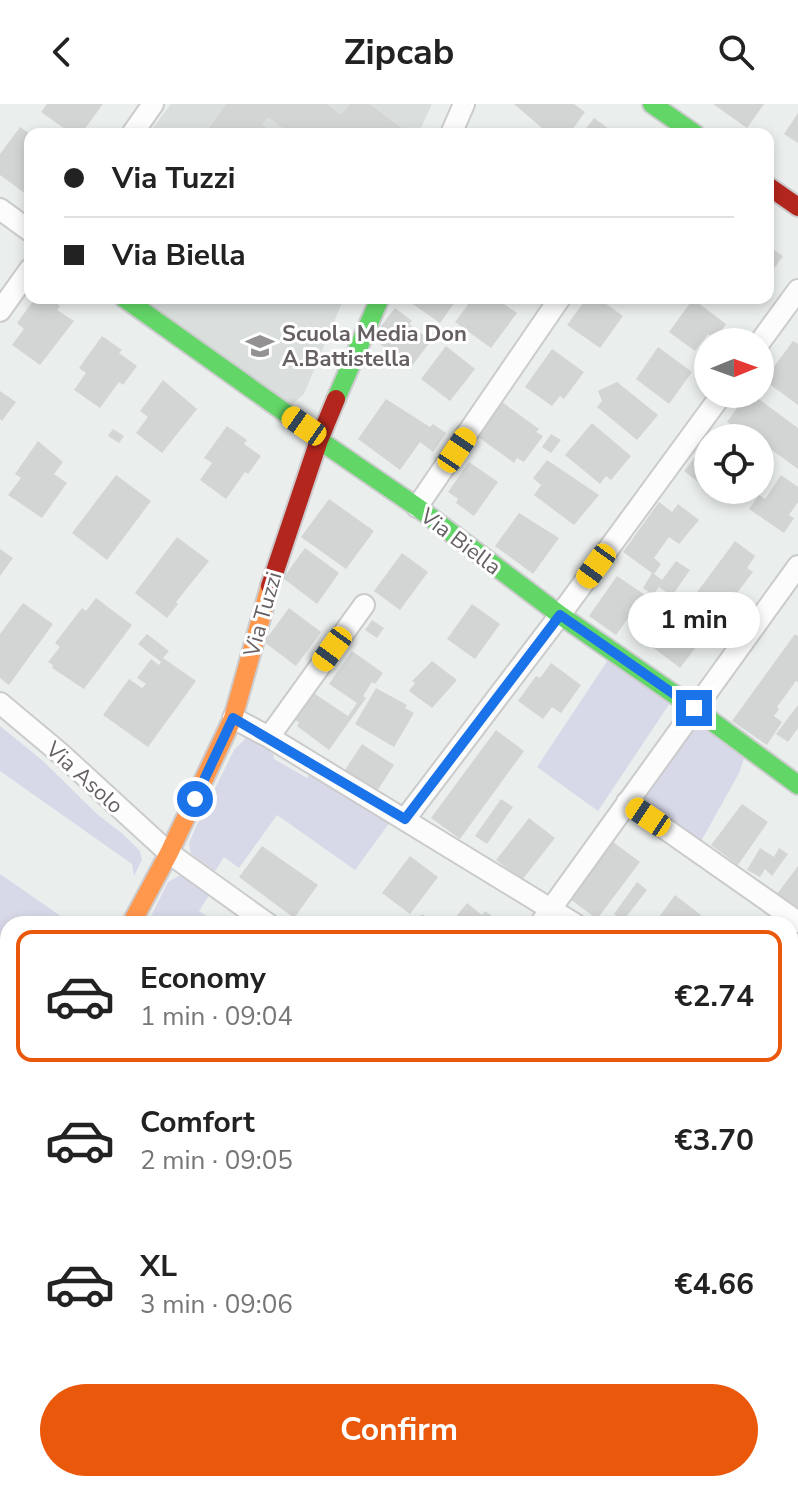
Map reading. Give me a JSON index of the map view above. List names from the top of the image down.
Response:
{
  "streets": {
    "street": ["Via Biella", "Via Tuzzi", "Via Asolo"]
  },
  "crossings": [
    ["Via Biella", "Via Tuzzi"],
    ["Via Tuzzi", "Via Asolo"]
  ],
  "places": {
    "school or university": ["Scuola Media Don A.Battistella"]
  },
  "north": "right",
  "page": {
    "header": "Zipcab",
    "banner": ["Via Tuzzi", "Via Biella"],
    "bubble": "1 min",
    "list": [
      {
        "name": "Economy",
        "note": "1 min · 09:04",
        "value": "€2.74"
      },
      {
        "name": "Comfort",
        "note": "2 min · 09:05",
        "value": "€3.70"
      },
      {
        "name": "XL",
        "note": "3 min · 09:06",
        "value": "€4.66"
      }
    ],
    "buttons": "Confirm"
  }
}
